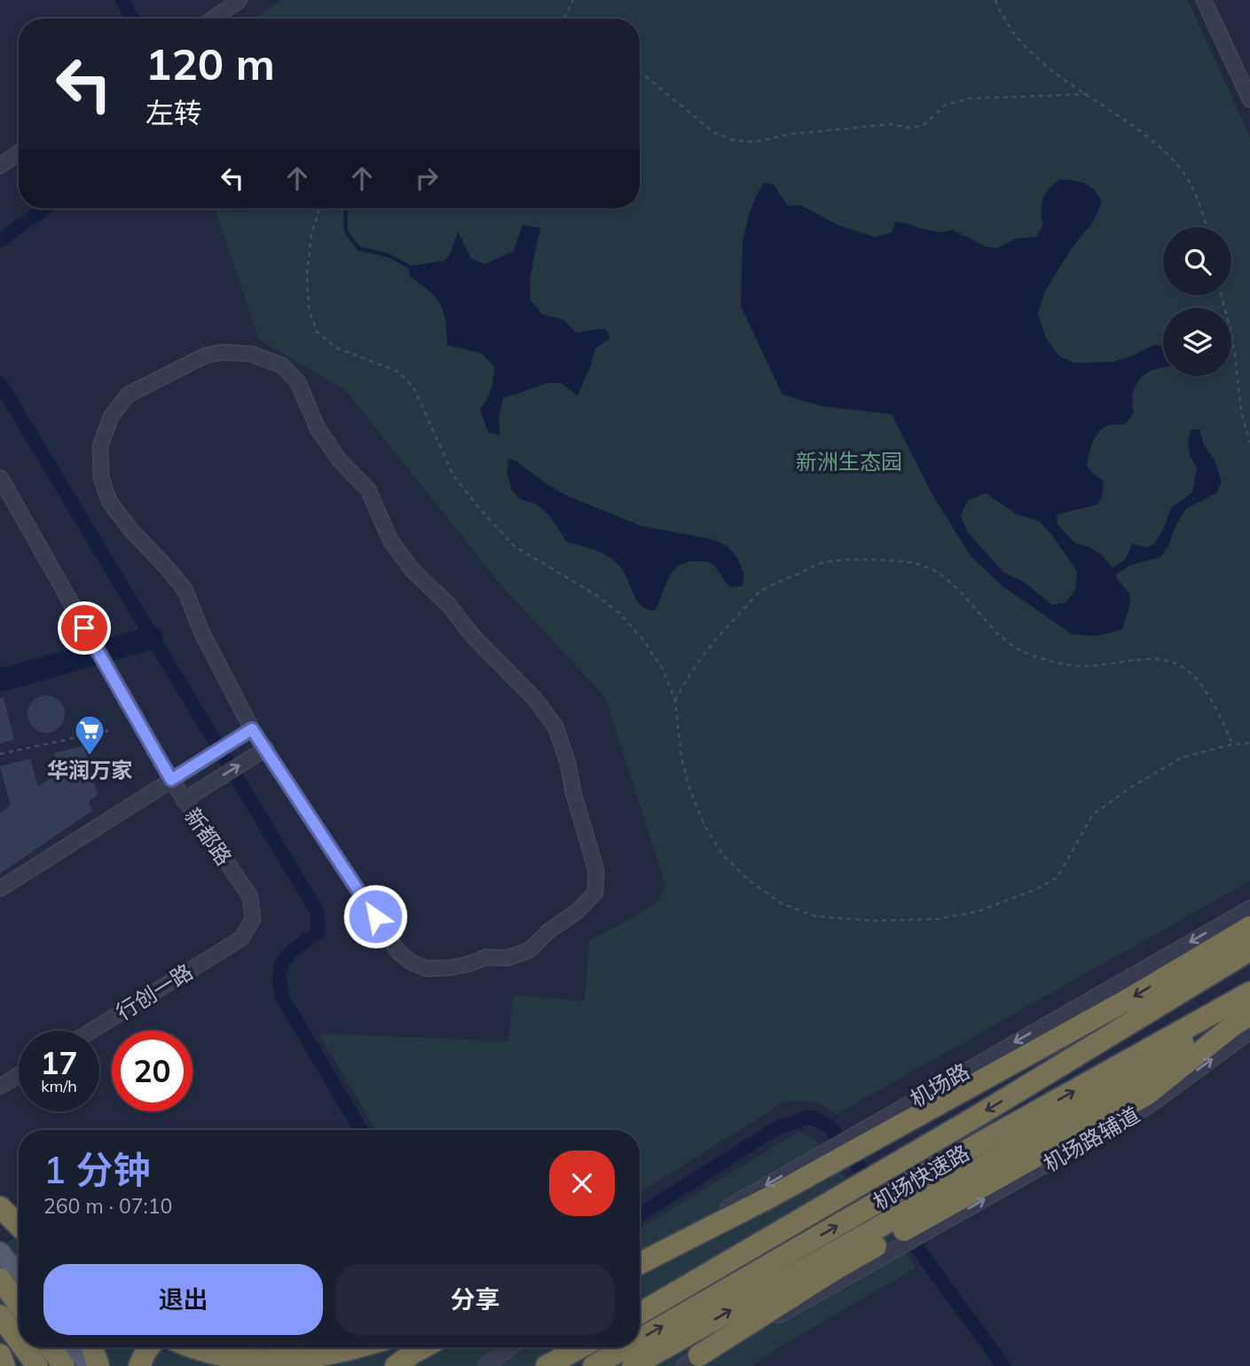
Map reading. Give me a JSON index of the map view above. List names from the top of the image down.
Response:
{
  "streets": {
    "highway": ["机场快速路"],
    "street": [
      "新都路",
      "行创一路",
      "机场路",
      "机场路辅道"
    ]
  },
  "crossings": [
    ["新都路", "行创一路"]
  ],
  "one_way": ["机场路", "机场路辅道"],
  "parks": ["新洲生态园"],
  "places": {
    "supermarket": ["华润万家"]
  },
  "page": {
    "turn": ["120 m", "左转"],
    "speed": "17 km/h",
    "limit": "20",
    "heading": ["1 分钟", "260 m · 07:10"],
    "buttons": ["退出", "分享"]
  }
}
